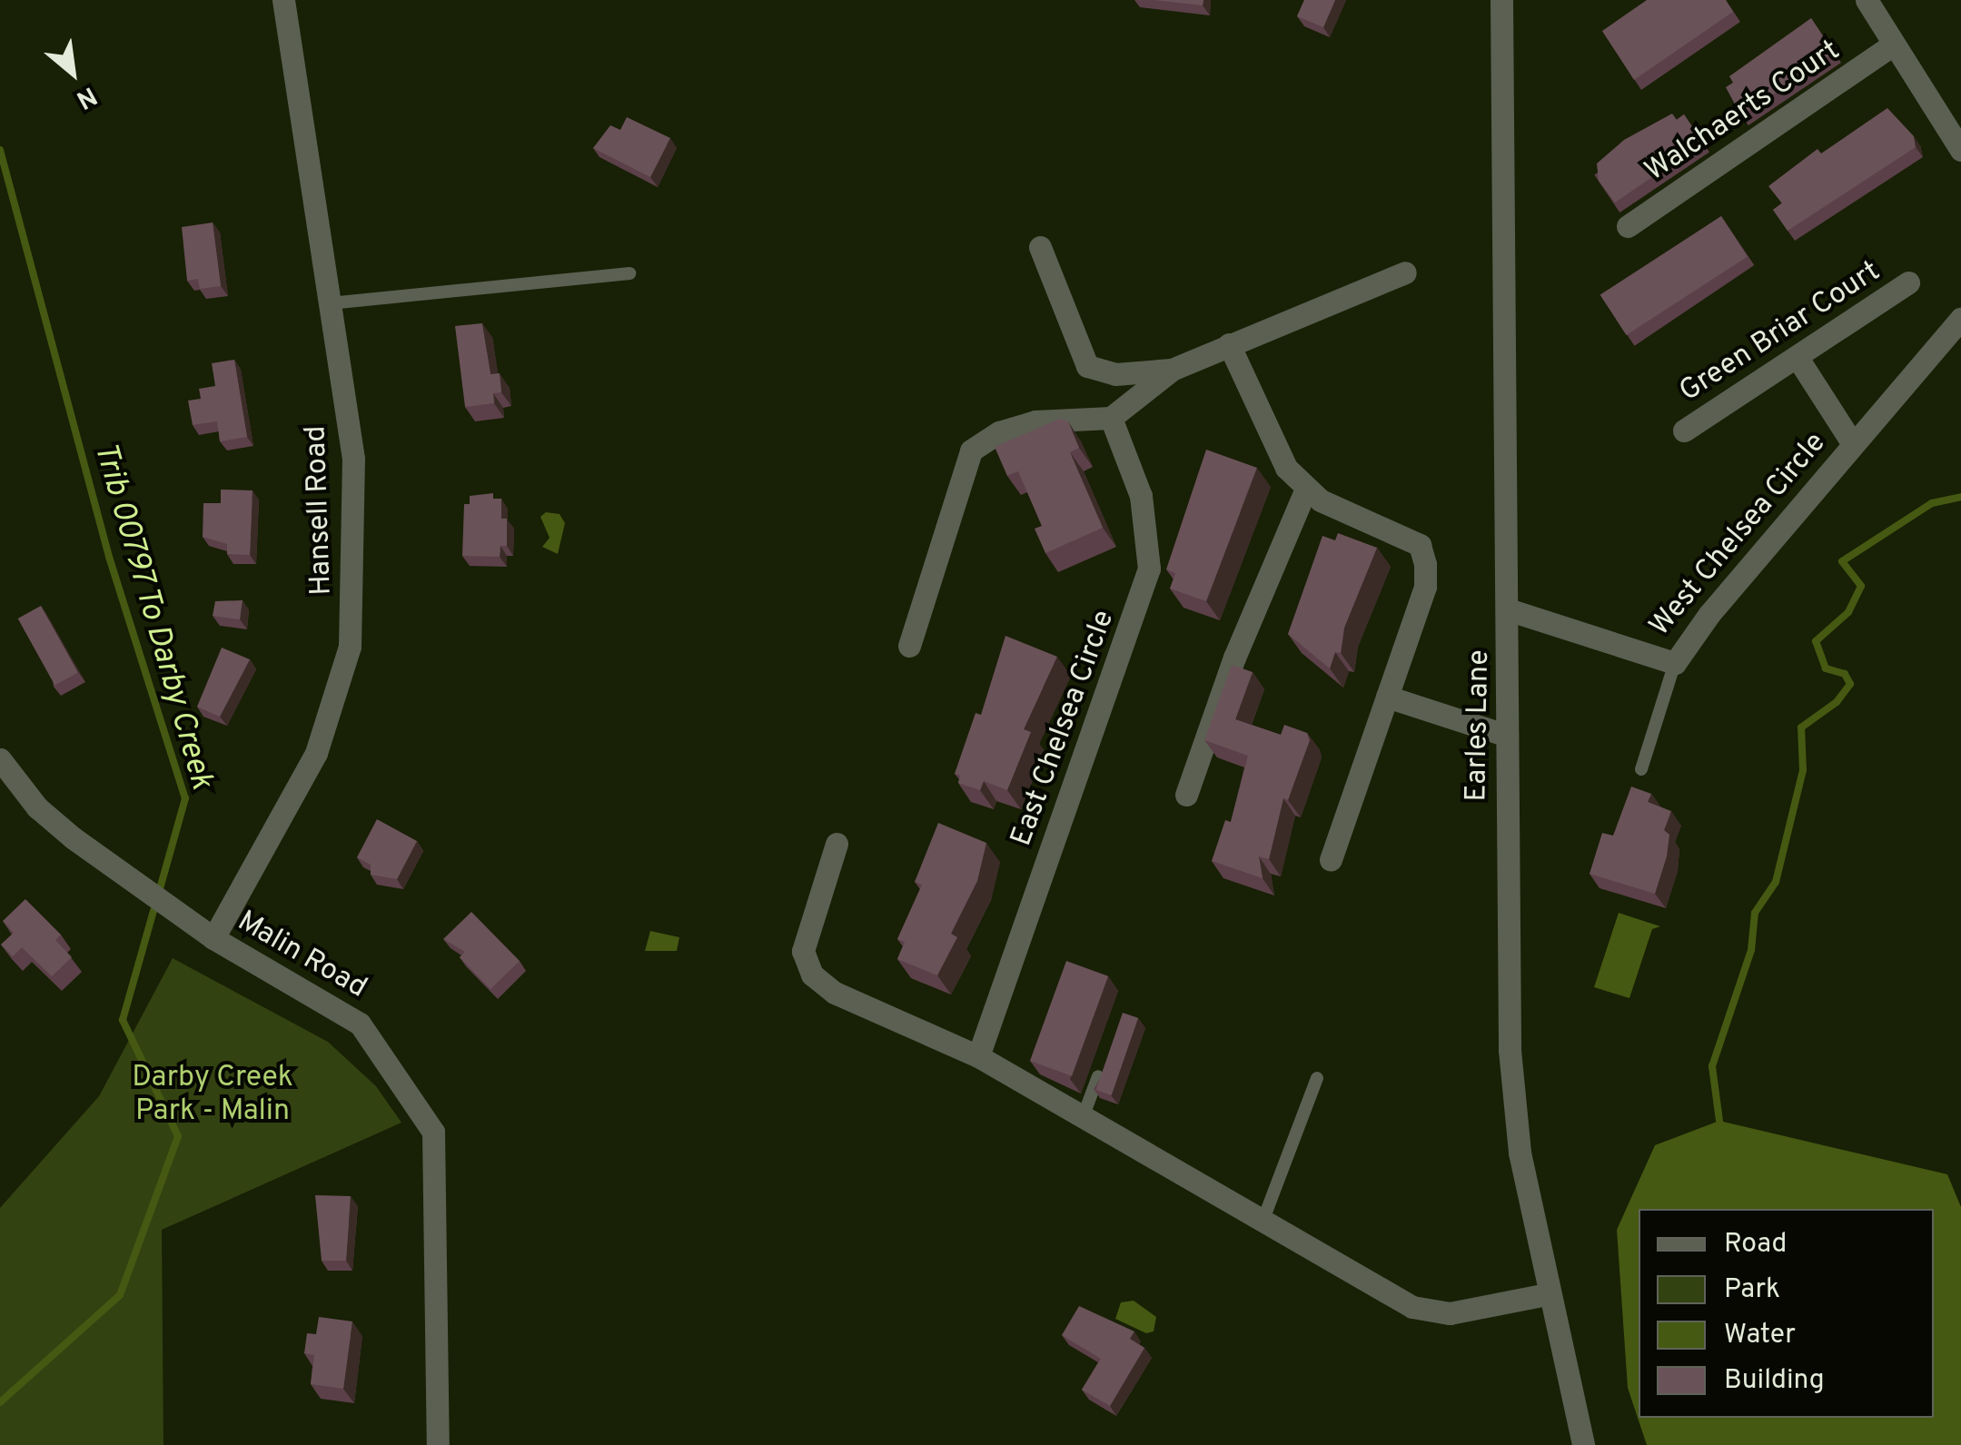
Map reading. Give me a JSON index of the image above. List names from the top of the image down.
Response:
{
  "streets": {
    "street": [
      "Walchaerts Court",
      "Green Briar Court",
      "Hansell Road",
      "West Chelsea Circle",
      "Earles Lane",
      "East Chelsea Circle",
      "Malin Road"
    ]
  },
  "crossings": [
    ["Hansell Road", "Malin Road"],
    ["West Chelsea Circle", "Earles Lane"]
  ],
  "water": ["Trib 00797 To Darby Creek"],
  "parks": ["Darby Creek Park - Malin"],
  "legend": [
    "Road",
    "Park",
    "Water",
    "Building"
  ],
  "north": "bottom right"
}
